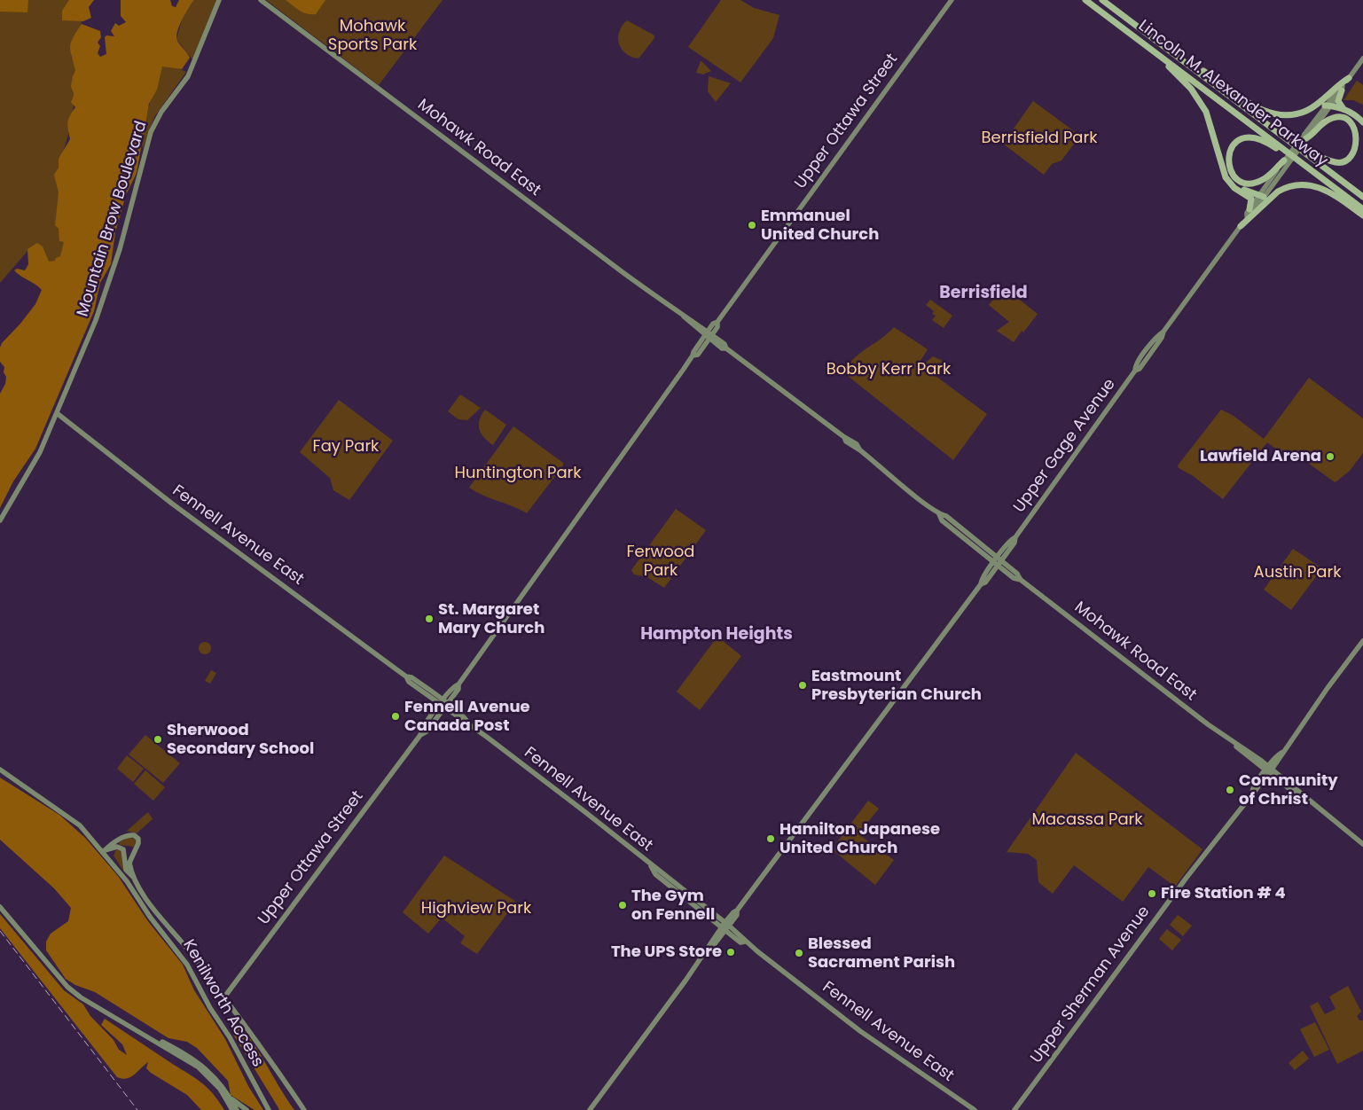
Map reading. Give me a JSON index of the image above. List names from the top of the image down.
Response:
{
  "streets": {
    "highway": ["Lincoln M. Alexander Parkway"],
    "main road": [
      "Upper Ottawa Street",
      "Mohawk Road East",
      "Mountain Brow Boulevard",
      "Upper Gage Avenue",
      "Fennell Avenue East",
      "Upper Sherman Avenue",
      "Kenilworth Access"
    ]
  },
  "crossings": [
    ["Upper Ottawa Street", "Mohawk Road East"],
    ["Upper Ottawa Street", "Fennell Avenue East"],
    ["Mohawk Road East", "Upper Gage Avenue"],
    ["Mohawk Road East", "Upper Sherman Avenue"],
    ["Mountain Brow Boulevard", "Fennell Avenue East"],
    ["Upper Gage Avenue", "Fennell Avenue East"]
  ],
  "districts": ["Berrisfield", "Hampton Heights"],
  "parks": [
    "Mohawk Sports Park",
    "Berrisfield Park",
    "Bobby Kerr Park",
    "Fay Park",
    "Huntington Park",
    "Ferwood Park",
    "Austin Park",
    "Macassa Park",
    "Highview Park"
  ],
  "places": [
    "Emmanuel United Church",
    "Lawfield Arena",
    "St. Margaret Mary Church",
    "Eastmount Presbyterian Church",
    "Fennell Avenue Canada Post",
    "Sherwood Secondary School",
    "Community of Christ",
    "Hamilton Japanese United Church",
    "Fire Station # 4",
    "The Gym on Fennell",
    "The UPS Store",
    "Blessed Sacrament Parish"
  ]
}
